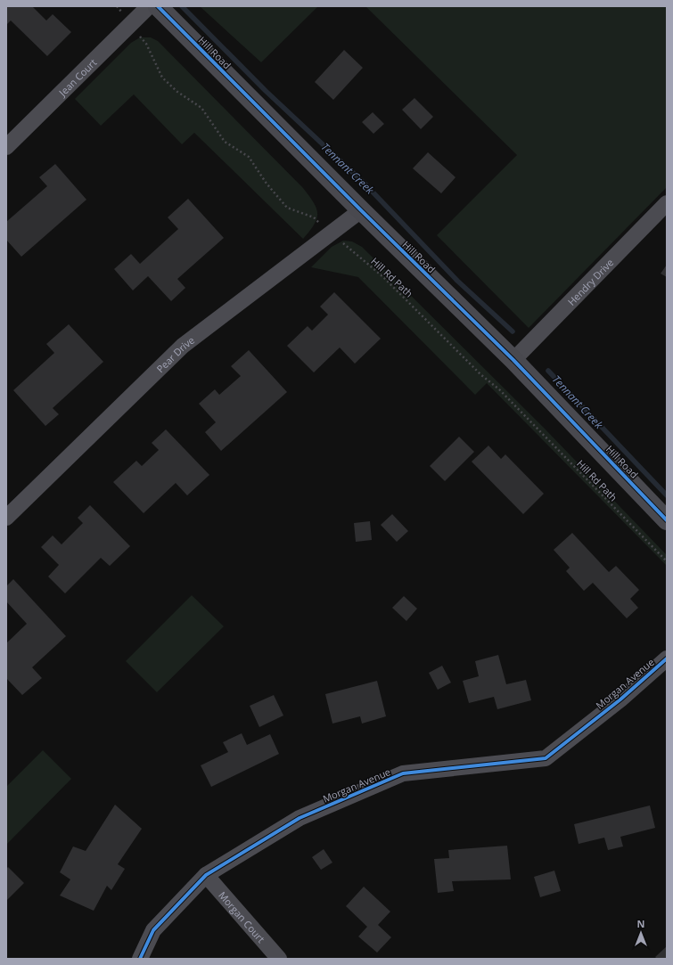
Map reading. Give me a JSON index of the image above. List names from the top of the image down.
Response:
{
  "streets": {
    "main road": ["Hill Road"],
    "street": [
      "Jean Court",
      "Hendry Drive",
      "Pear Drive",
      "Morgan Avenue",
      "Morgan Court"
    ],
    "path": ["Hill Rd Path"]
  },
  "crossings": [
    ["Hill Road", "Hendry Drive"],
    ["Hill Road", "Pear Drive"],
    ["Morgan Avenue", "Morgan Court"]
  ],
  "water": ["Tennant Creek"],
  "north": "top"
}
